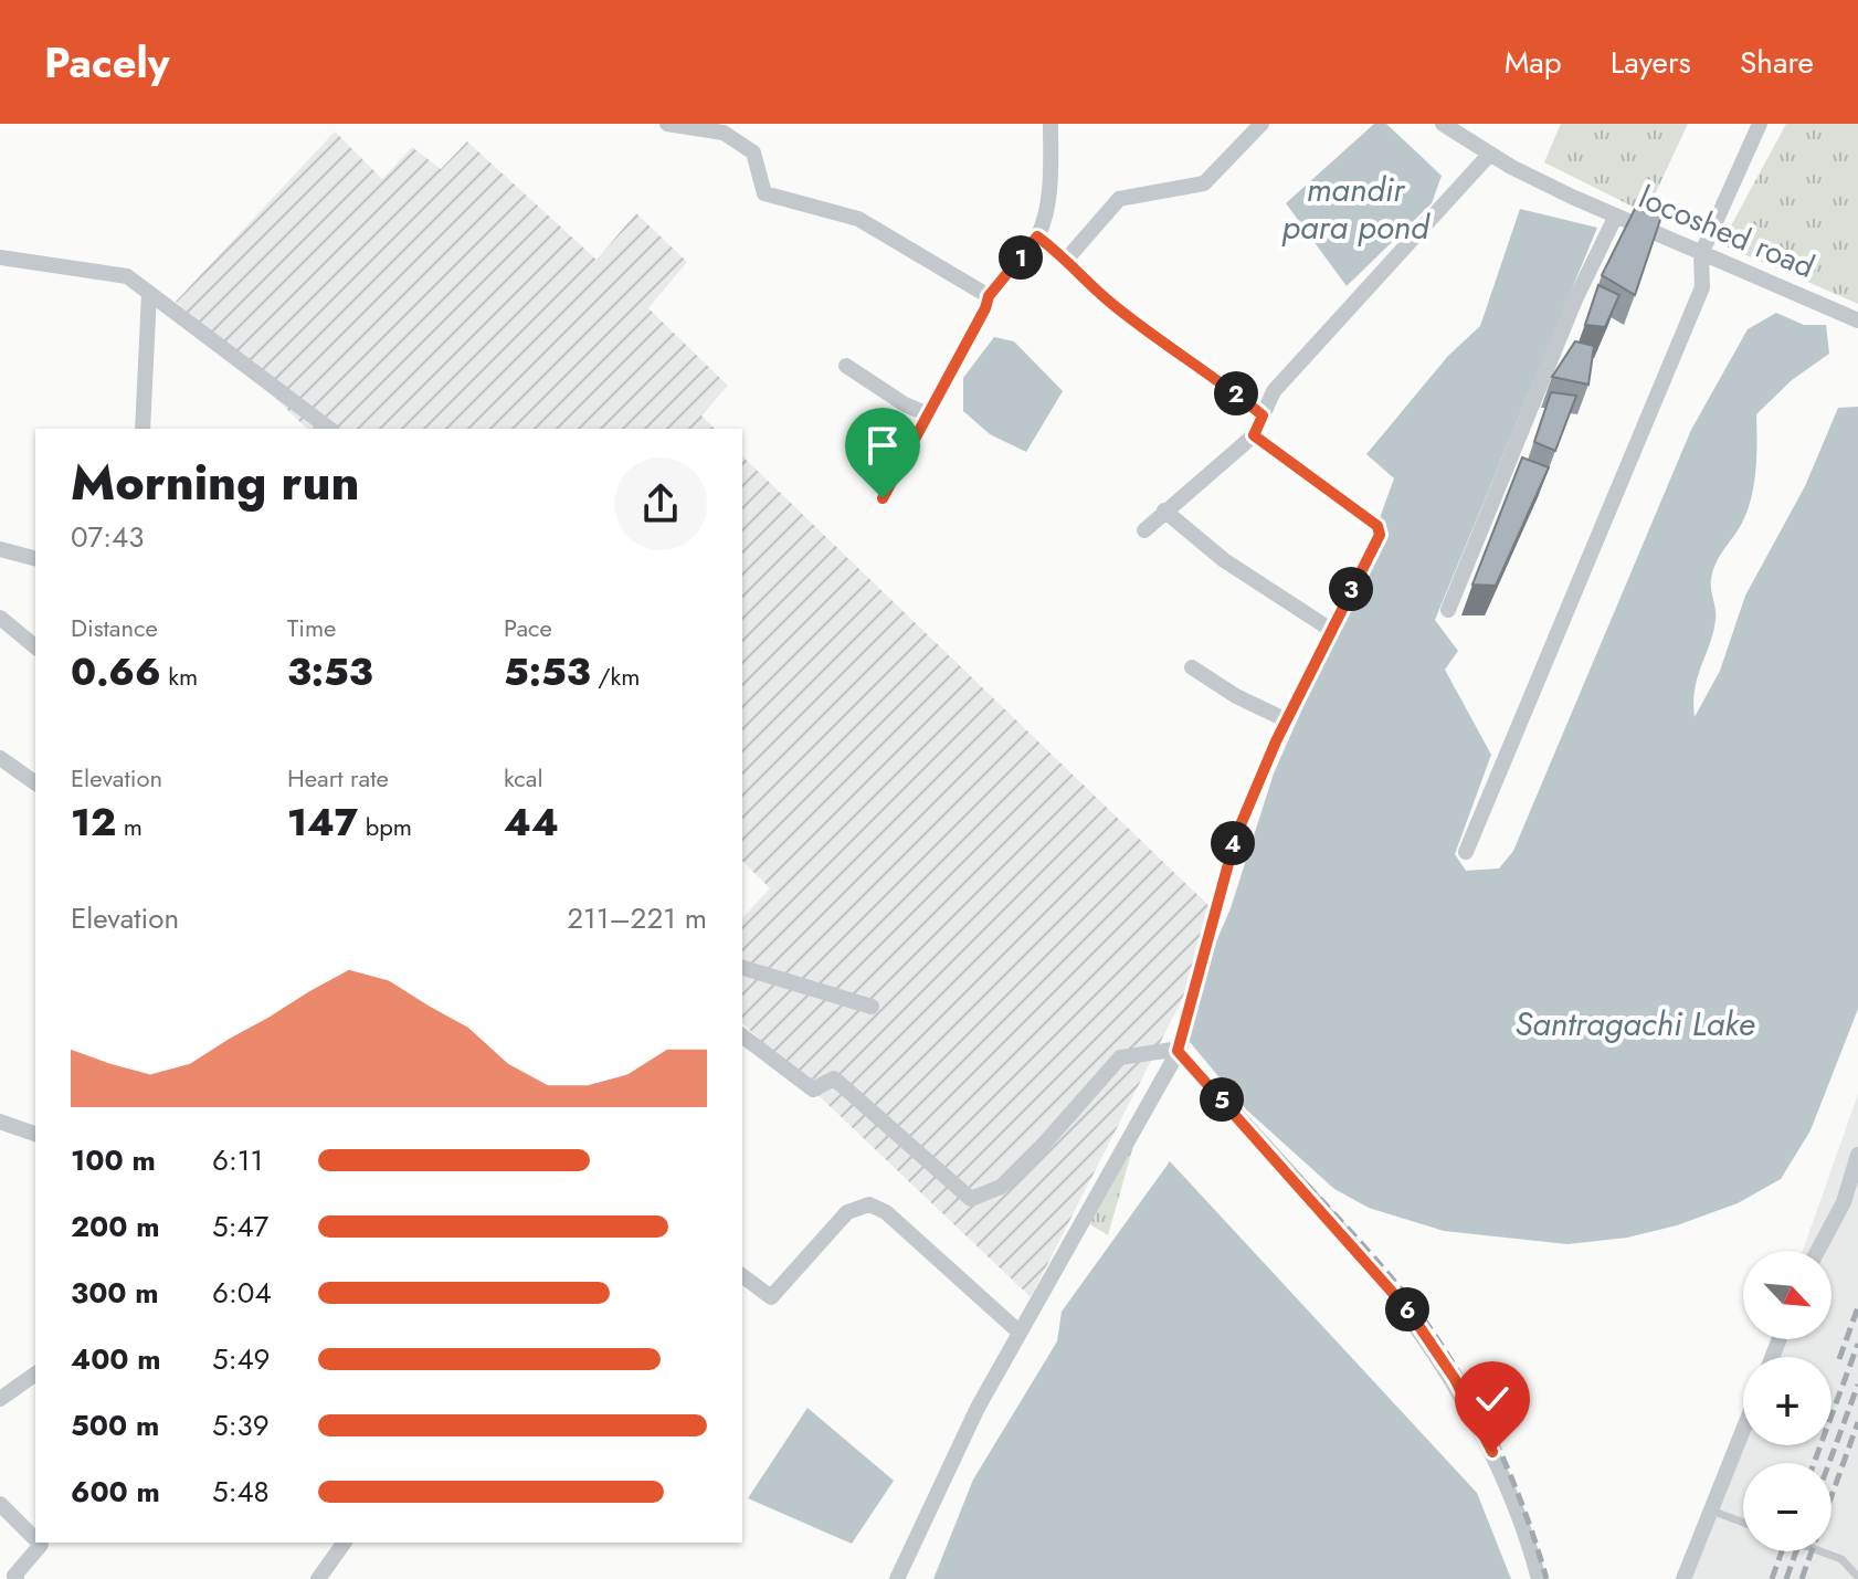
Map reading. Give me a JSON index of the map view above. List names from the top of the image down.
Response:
{
  "streets": {
    "street": ["locoshed road"]
  },
  "water": ["mandir para pond", "Santragachi Lake"],
  "north": "bottom right",
  "page": {
    "header": "Pacely",
    "nav": ["Map", "Layers", "Share"],
    "pins": [
      "1",
      "2",
      "3",
      "4",
      "5",
      "6"
    ],
    "heading": ["Morning run", "07:43"],
    "stats": [
      ["Distance", "0.66 km"],
      ["Time", "3:53"],
      ["Pace", "5:53 /km"],
      ["Elevation", "12 m"],
      ["Heart rate", "147 bpm"],
      ["kcal", "44"]
    ],
    "chart": ["Elevation", "211–221 m"],
    "list": [
      {
        "name": "100 m",
        "note": "6:11"
      },
      {
        "name": "200 m",
        "note": "5:47"
      },
      {
        "name": "300 m",
        "note": "6:04"
      },
      {
        "name": "400 m",
        "note": "5:49"
      },
      {
        "name": "500 m",
        "note": "5:39"
      },
      {
        "name": "600 m",
        "note": "5:48"
      }
    ],
    "map_buttons": ["+", "−"]
  }
}
